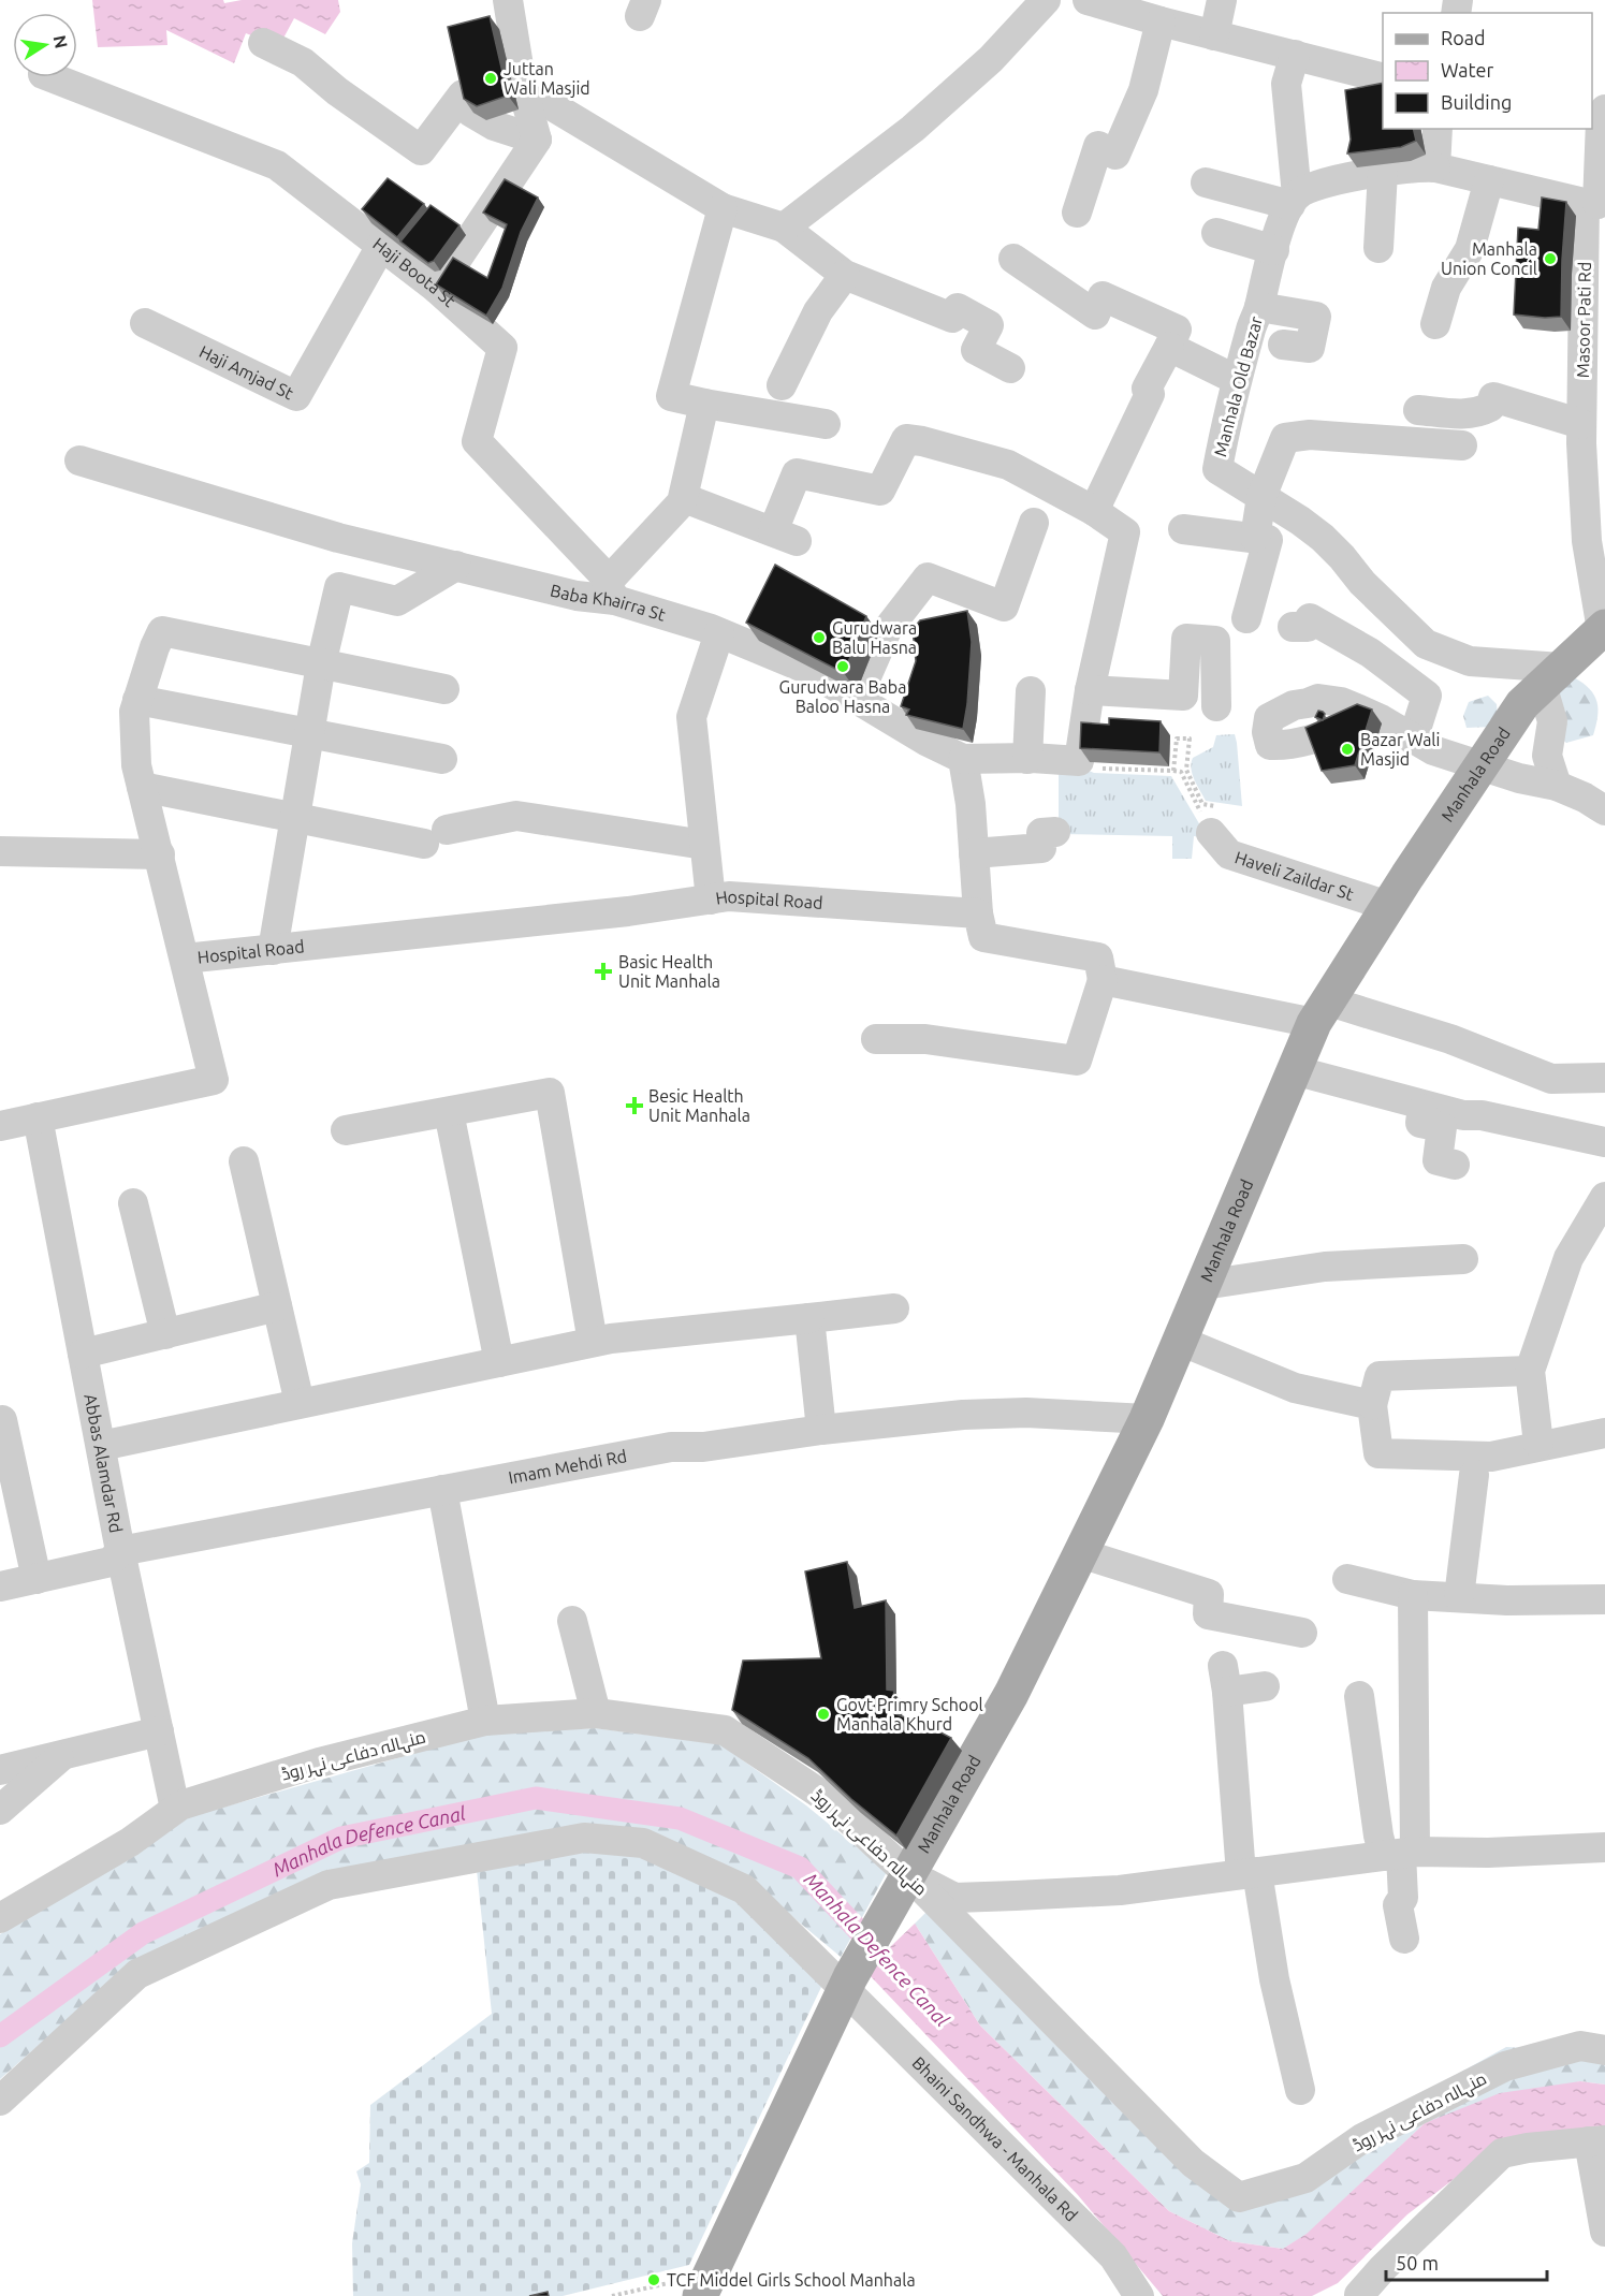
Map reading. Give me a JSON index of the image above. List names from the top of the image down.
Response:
{
  "streets": {
    "main road": ["Manhala Road"],
    "street": [
      "Haji Boota St",
      "Masoor Pati Rd",
      "Haji Amjad St",
      "Manhala Old Bazar",
      "Baba Khairra St",
      "Haveli Zaildar St",
      "Hospital Road",
      "Abbas Alamdar Rd",
      "Imam Mehdi Rd",
      "منہالہ دفاعی نہر روڈ",
      "Bhaini Sandhwa - Manhala Rd"
    ]
  },
  "crossings": [
    ["Haji Boota St", "Haji Amjad St"],
    ["Haji Boota St", "Baba Khairra St"],
    ["Masoor Pati Rd", "Manhala Road"],
    ["Manhala Old Bazar", "Manhala Road"],
    ["Manhala Road", "Haveli Zaildar St"],
    ["Manhala Road", "Imam Mehdi Rd"],
    ["Manhala Road", "منہالہ دفاعی نہر روڈ"],
    ["Manhala Road", "Bhaini Sandhwa - Manhala Rd"],
    ["Abbas Alamdar Rd", "Imam Mehdi Rd"],
    ["Abbas Alamdar Rd", "منہالہ دفاعی نہر روڈ"]
  ],
  "water": ["Manhala Defence Canal"],
  "places": {
    "other": [
      "Juttan Wali Masjid",
      "Manhala Union Concil",
      "Gurudwara Balu Hasna",
      "Gurudwara Baba Baloo Hasna",
      "Bazar Wali Masjid",
      "Govt Primry School Manhala Khurd",
      "TCF Middel Girls School Manhala"
    ],
    "health": ["Basic Health Unit Manhala", "Besic Health Unit Manhala"]
  },
  "legend": ["Road", "Water", "Building"],
  "scale_bar": "50 m",
  "north": "right"
}
